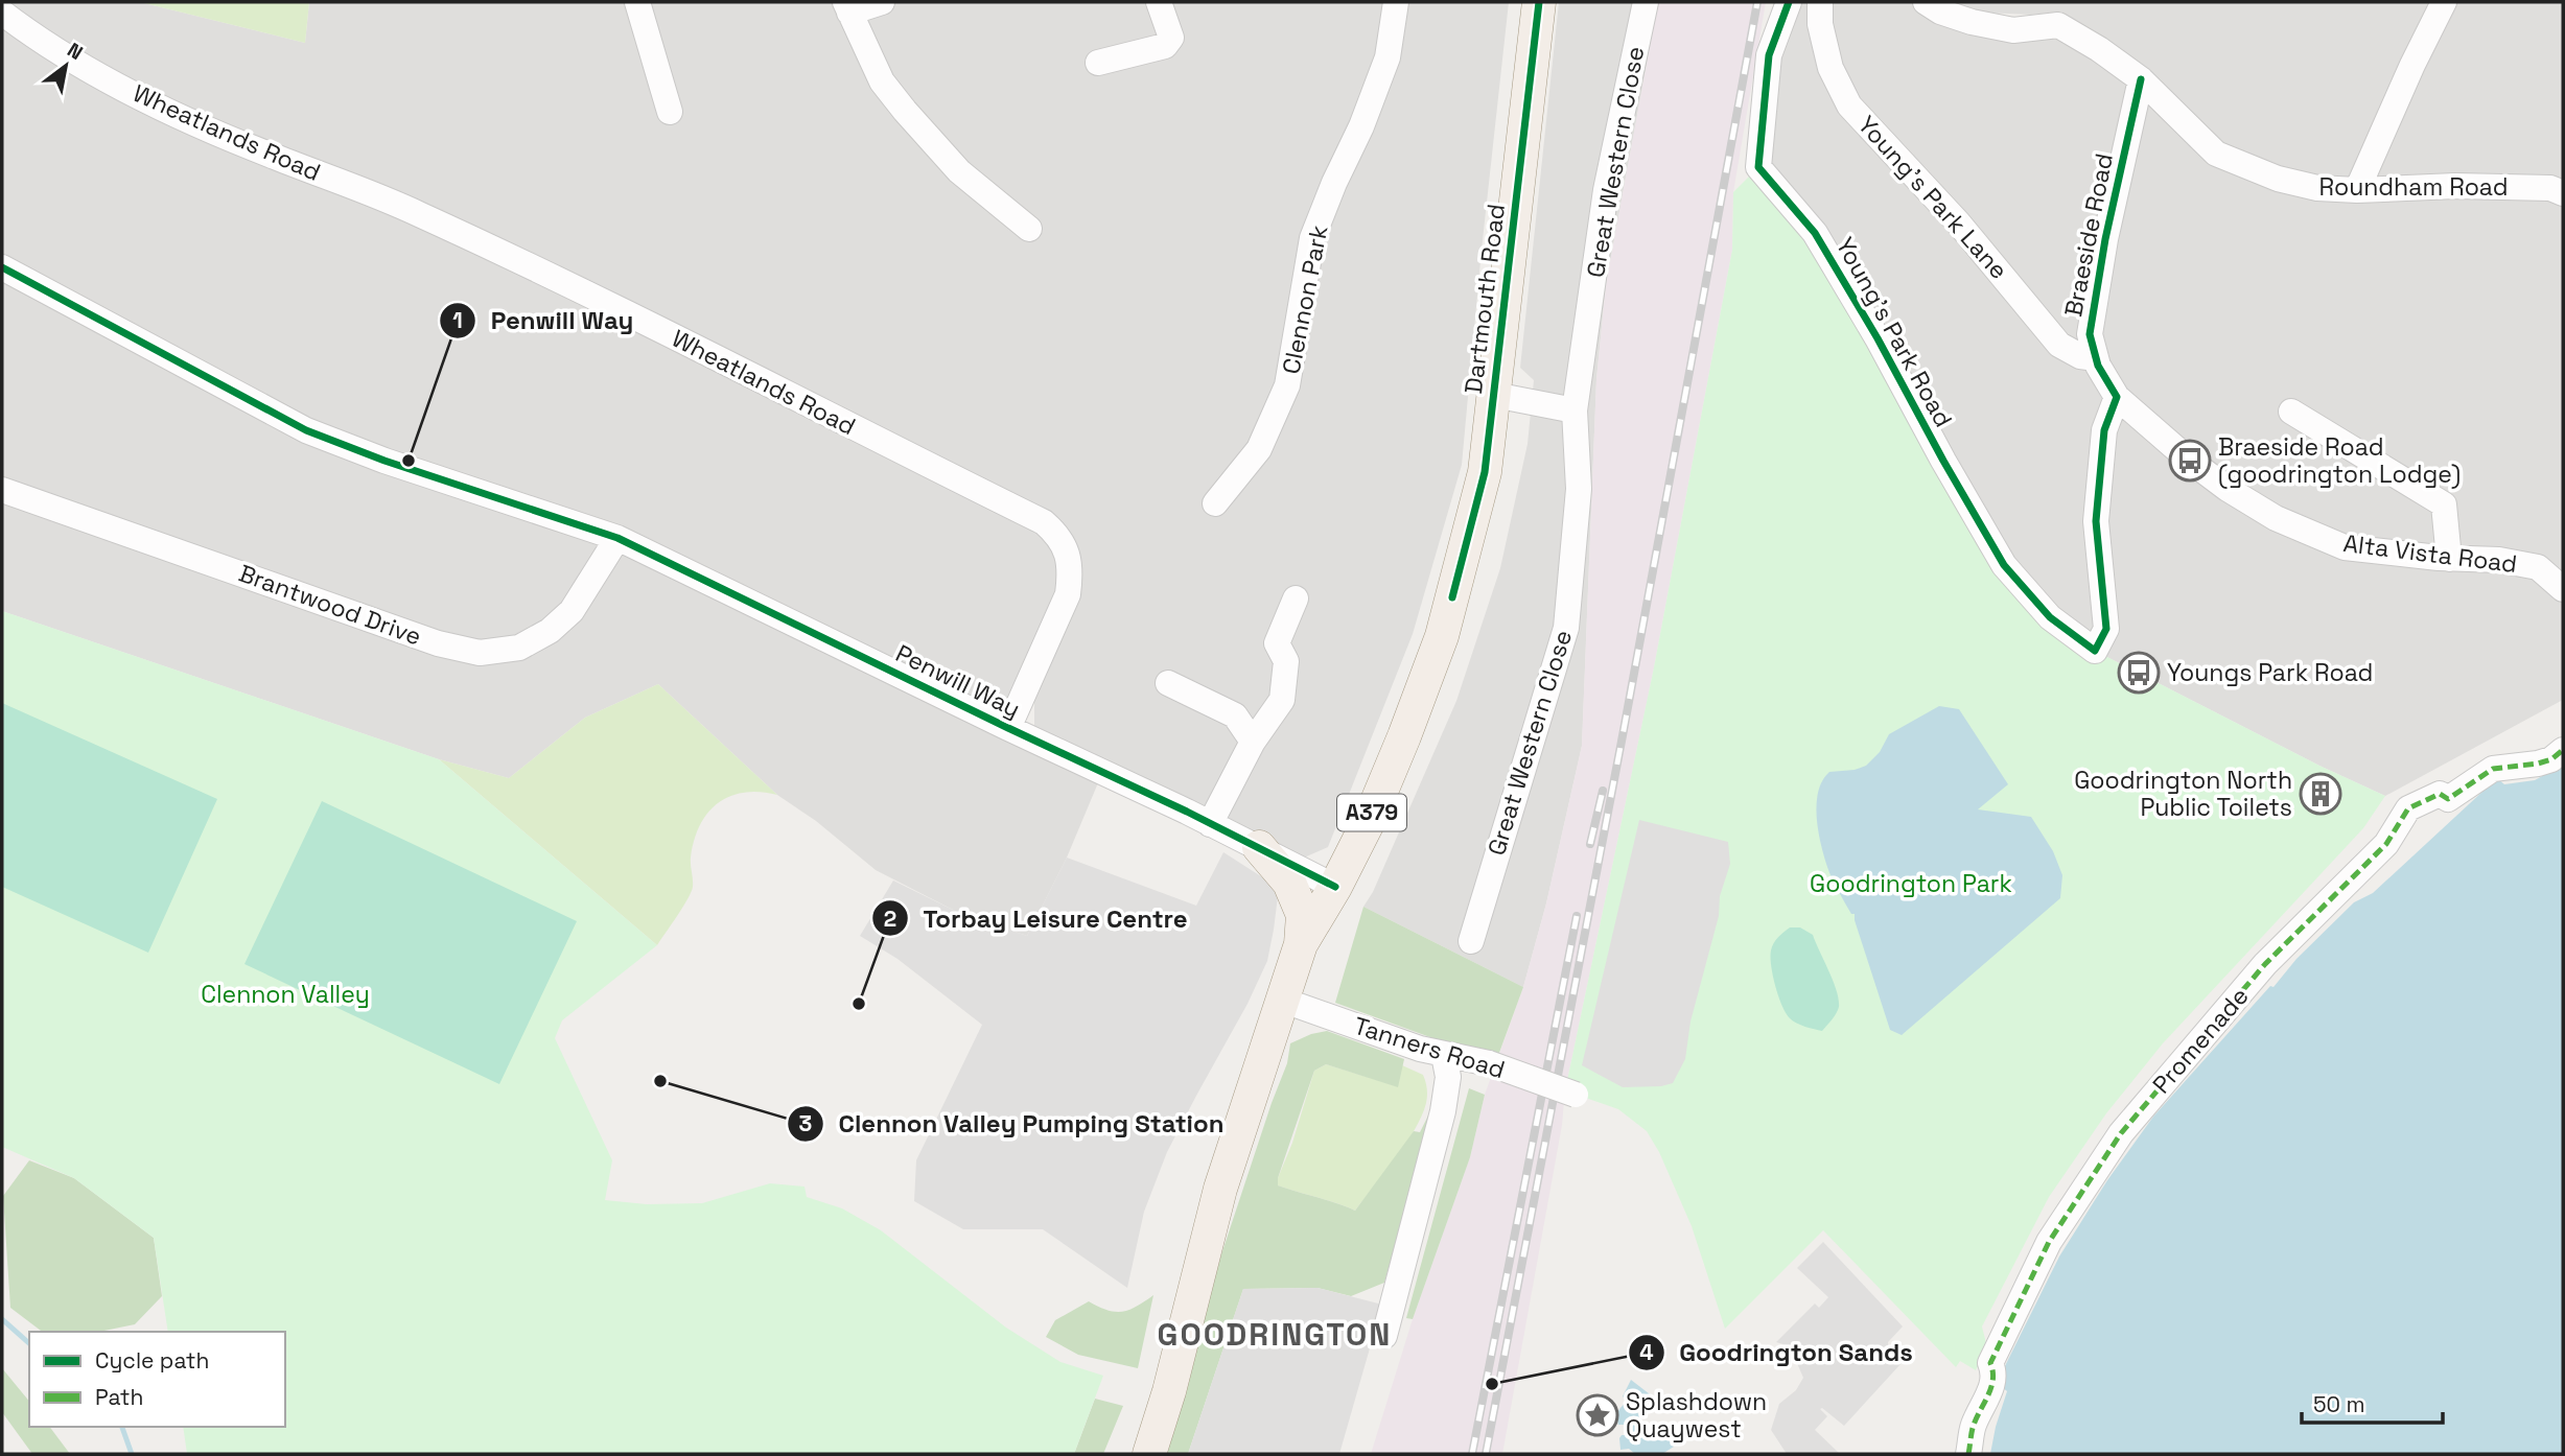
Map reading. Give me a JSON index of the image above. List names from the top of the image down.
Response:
{
  "streets": {
    "main road": ["Dartmouth Road", "A379"],
    "street": [
      "Wheatlands Road",
      "Great Western Close",
      "Roundham Road",
      "Young's Park Lane",
      "Braeside Road",
      "Clennon Park",
      "Young's Park Road",
      "Alta Vista Road",
      "Brantwood Drive",
      "Penwill Way",
      "Promenade",
      "Tanners Road"
    ]
  },
  "crossings": [
    ["Wheatlands Road", "Penwill Way"],
    ["Roundham Road", "Braeside Road"],
    ["Young's Park Lane", "Braeside Road"],
    ["Braeside Road", "Young's Park Road"],
    ["Braeside Road", "Alta Vista Road"],
    ["Dartmouth Road", "Penwill Way"],
    ["Dartmouth Road", "A379"],
    ["Dartmouth Road", "Tanners Road"],
    ["Young's Park Road", "Alta Vista Road"],
    ["Brantwood Drive", "Penwill Way"],
    ["Penwill Way", "A379"]
  ],
  "districts": ["GOODRINGTON"],
  "parks": ["Goodrington Park", "Clennon Valley"],
  "places": {
    "other": [
      "Penwill Way",
      "Torbay Leisure Centre",
      "Clennon Valley Pumping Station",
      "Goodrington Sands"
    ],
    "bus stop": ["Braeside Road (goodrington Lodge)", "Youngs Park Road"],
    "building": ["Goodrington North Public Toilets"],
    "place": ["Splashdown Quaywest"]
  },
  "legend": ["Cycle path", "Path"],
  "scale_bar": "50 m",
  "north": "top right"
}
